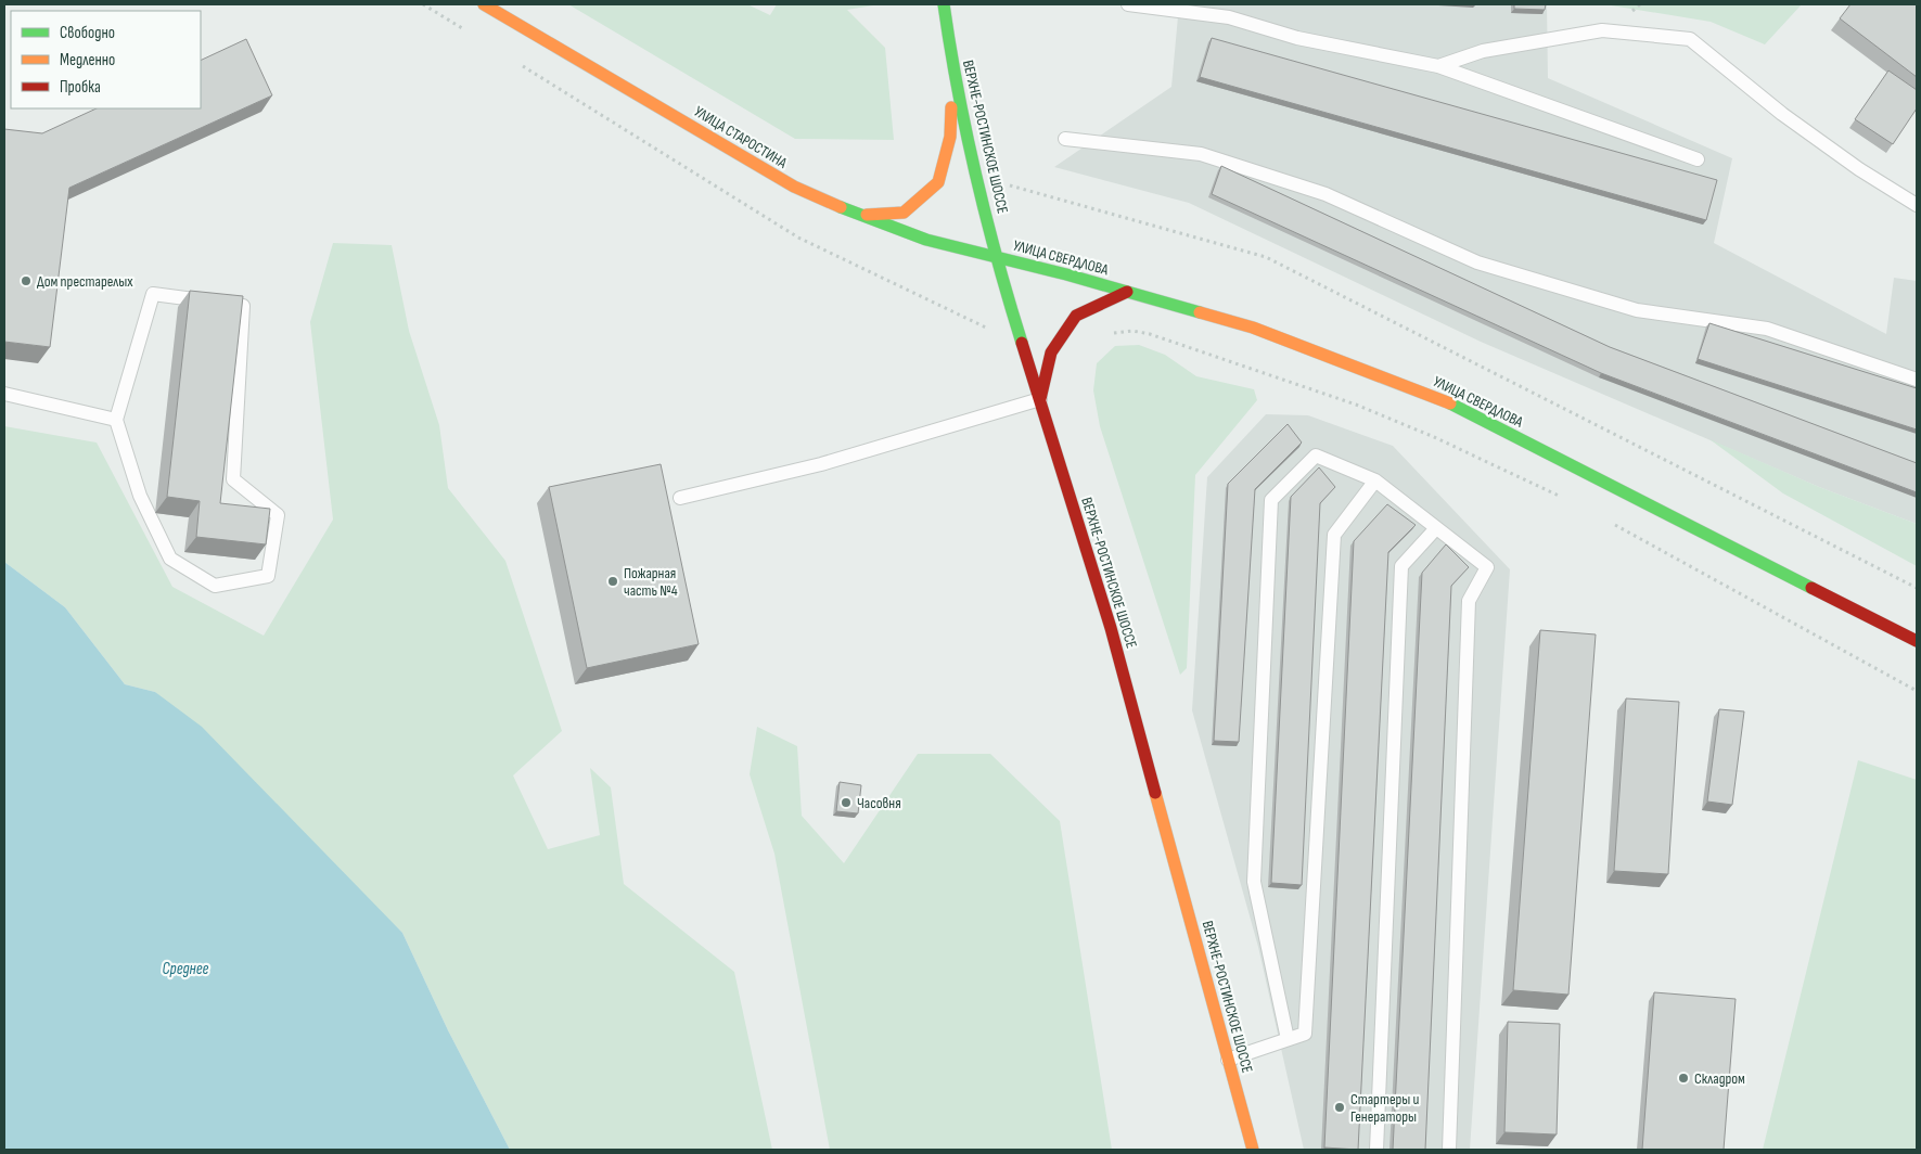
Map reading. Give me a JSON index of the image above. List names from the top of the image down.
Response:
{
  "streets": {
    "main road": ["УЛИЦА СТАРОСТИНА", "ВЕРХНЕ-РОСТИНСКОЕ ШОССЕ", "УЛИЦА СВЕРДЛОВА"]
  },
  "crossings": [
    ["УЛИЦА СТАРОСТИНА", "ВЕРХНЕ-РОСТИНСКОЕ ШОССЕ"],
    ["УЛИЦА СТАРОСТИНА", "УЛИЦА СВЕРДЛОВА"],
    ["ВЕРХНЕ-РОСТИНСКОЕ ШОССЕ", "УЛИЦА СВЕРДЛОВА"]
  ],
  "water": ["Среднее"],
  "places": [
    "Дом престарелых",
    "Пожарная часть №4",
    "Часовня",
    "Складром",
    "Стартеры и Генераторы"
  ],
  "legend": ["Свободно", "Медленно", "Пробка"]
}
